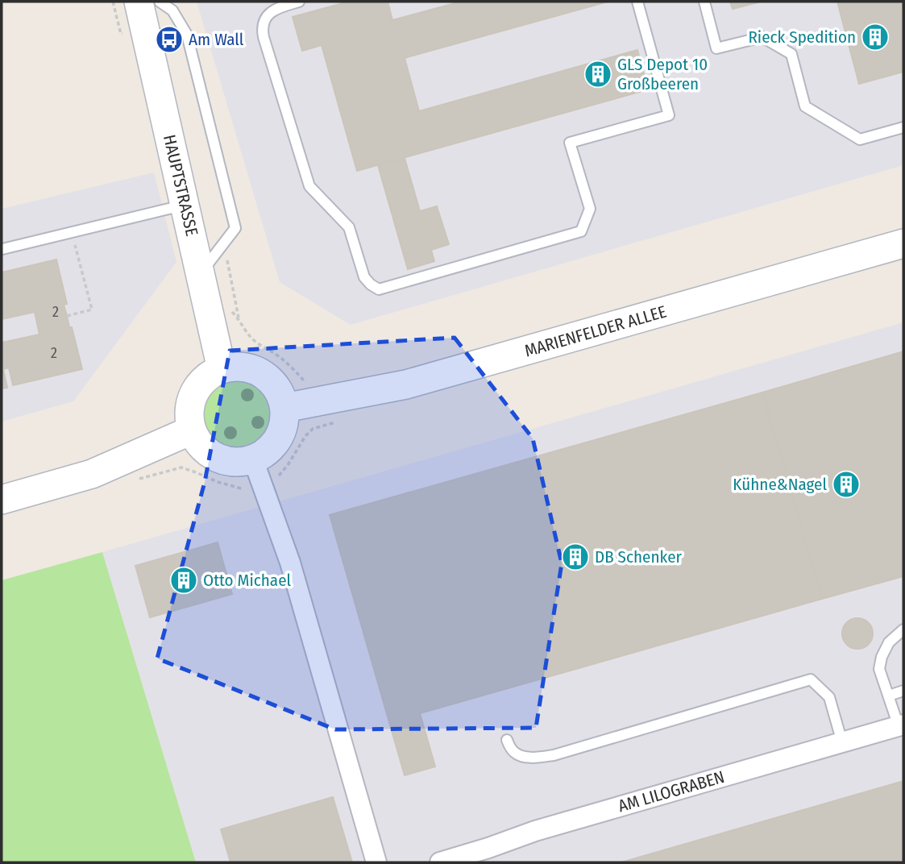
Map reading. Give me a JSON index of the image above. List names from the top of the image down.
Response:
{
  "streets": {
    "street": ["HAUPTSTRASSE", "MARIENFELDER ALLEE", "AM LILOGRABEN"]
  },
  "crossings": [
    ["HAUPTSTRASSE", "MARIENFELDER ALLEE"]
  ],
  "places": {
    "building": [
      "Rieck Spedition",
      "GLS Depot 10 Großbeeren",
      "Kühne&Nagel",
      "DB Schenker",
      "Otto Michael"
    ],
    "bus stop": ["Am Wall"]
  },
  "house_numbers": ["2", "2"]
}
